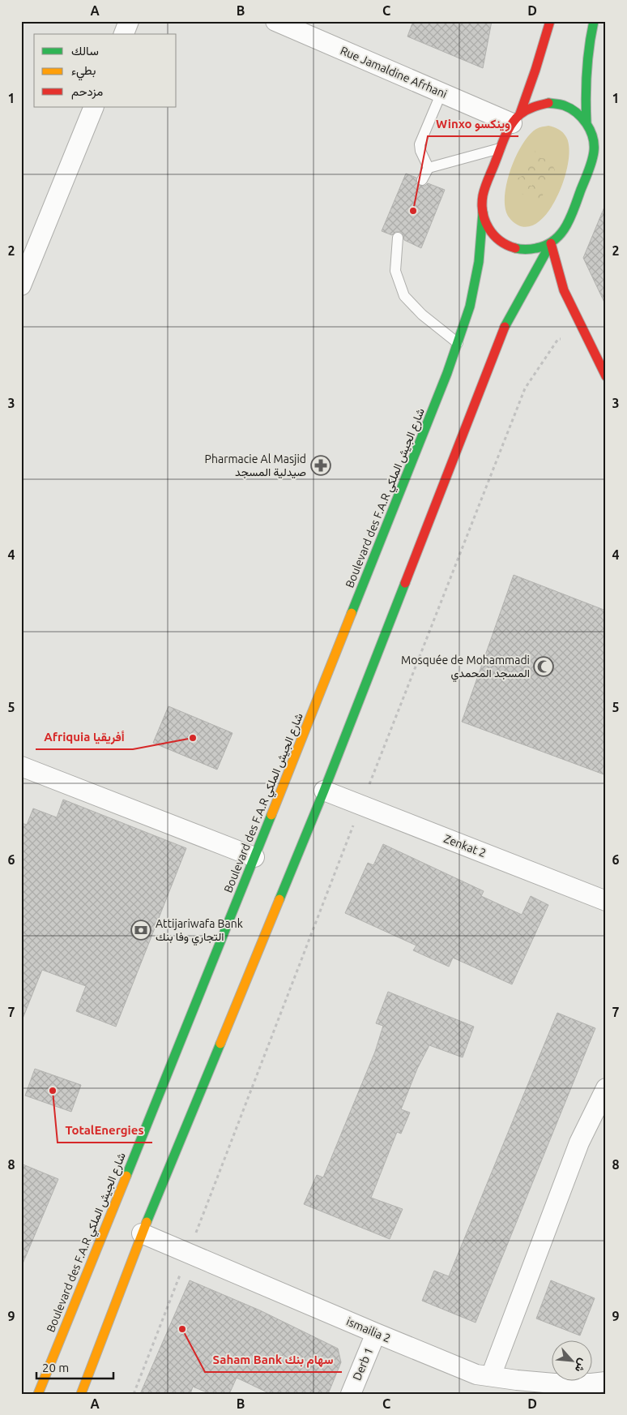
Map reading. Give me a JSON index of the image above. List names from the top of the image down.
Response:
{
  "streets": {
    "main road": ["Boulevard des F.A.R شارع الجيش الملكي"],
    "street": [
      "Rue Jamaldine Afrhani",
      "Zenkat 2",
      "ismailia 2",
      "Derb 1"
    ]
  },
  "crossings": [
    ["Rue Jamaldine Afrhani", "Boulevard des F.A.R شارع الجيش الملكي"],
    ["Boulevard des F.A.R شارع الجيش الملكي", "Zenkat 2"],
    ["Boulevard des F.A.R شارع الجيش الملكي", "ismailia 2"],
    ["ismailia 2", "Derb 1"]
  ],
  "places": {
    "other": [
      "Winxo وينكسو",
      "Afriquia أفريقيا",
      "TotalEnergies",
      "Saham Bank سهام بنك"
    ],
    "pharmacy": ["Pharmacie Al Masjid صيدلية المسجد"],
    "mosque": ["Mosquée de Mohammadi المسجد المحمدي"],
    "bank": ["Attijariwafa Bank التجاري وفا بنك"]
  },
  "legend": ["سالك", "بطيء", "مزدحم"],
  "scale_bar": "20 m",
  "north": "bottom right",
  "grid": {
    "columns": [
      "A",
      "B",
      "C",
      "D"
    ],
    "rows": [
      "1",
      "2",
      "3",
      "4",
      "5",
      "6",
      "7",
      "8",
      "9"
    ]
  }
}
